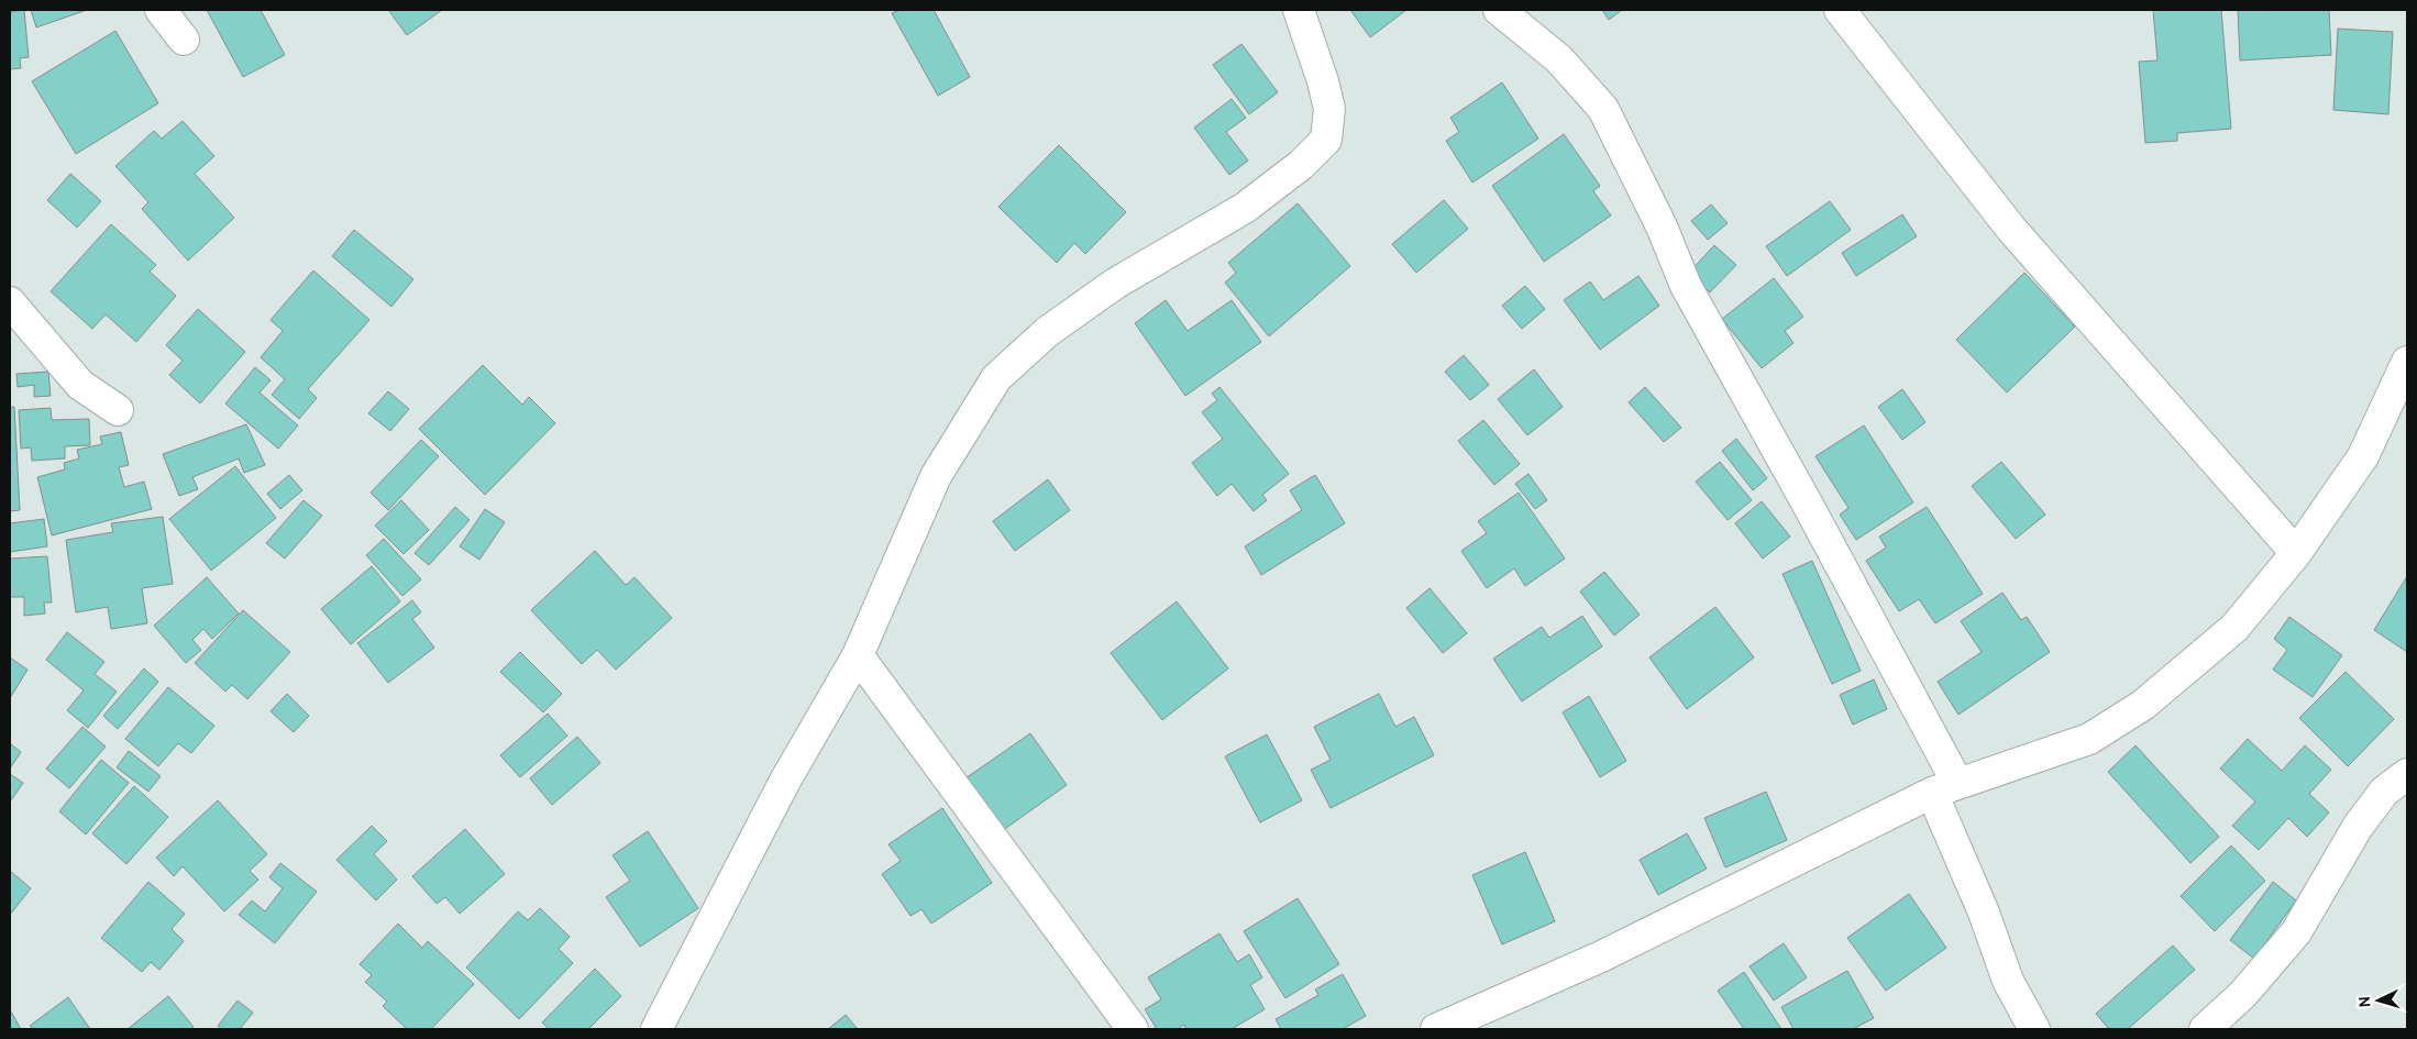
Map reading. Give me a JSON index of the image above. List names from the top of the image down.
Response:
{
  "north": "left"
}
